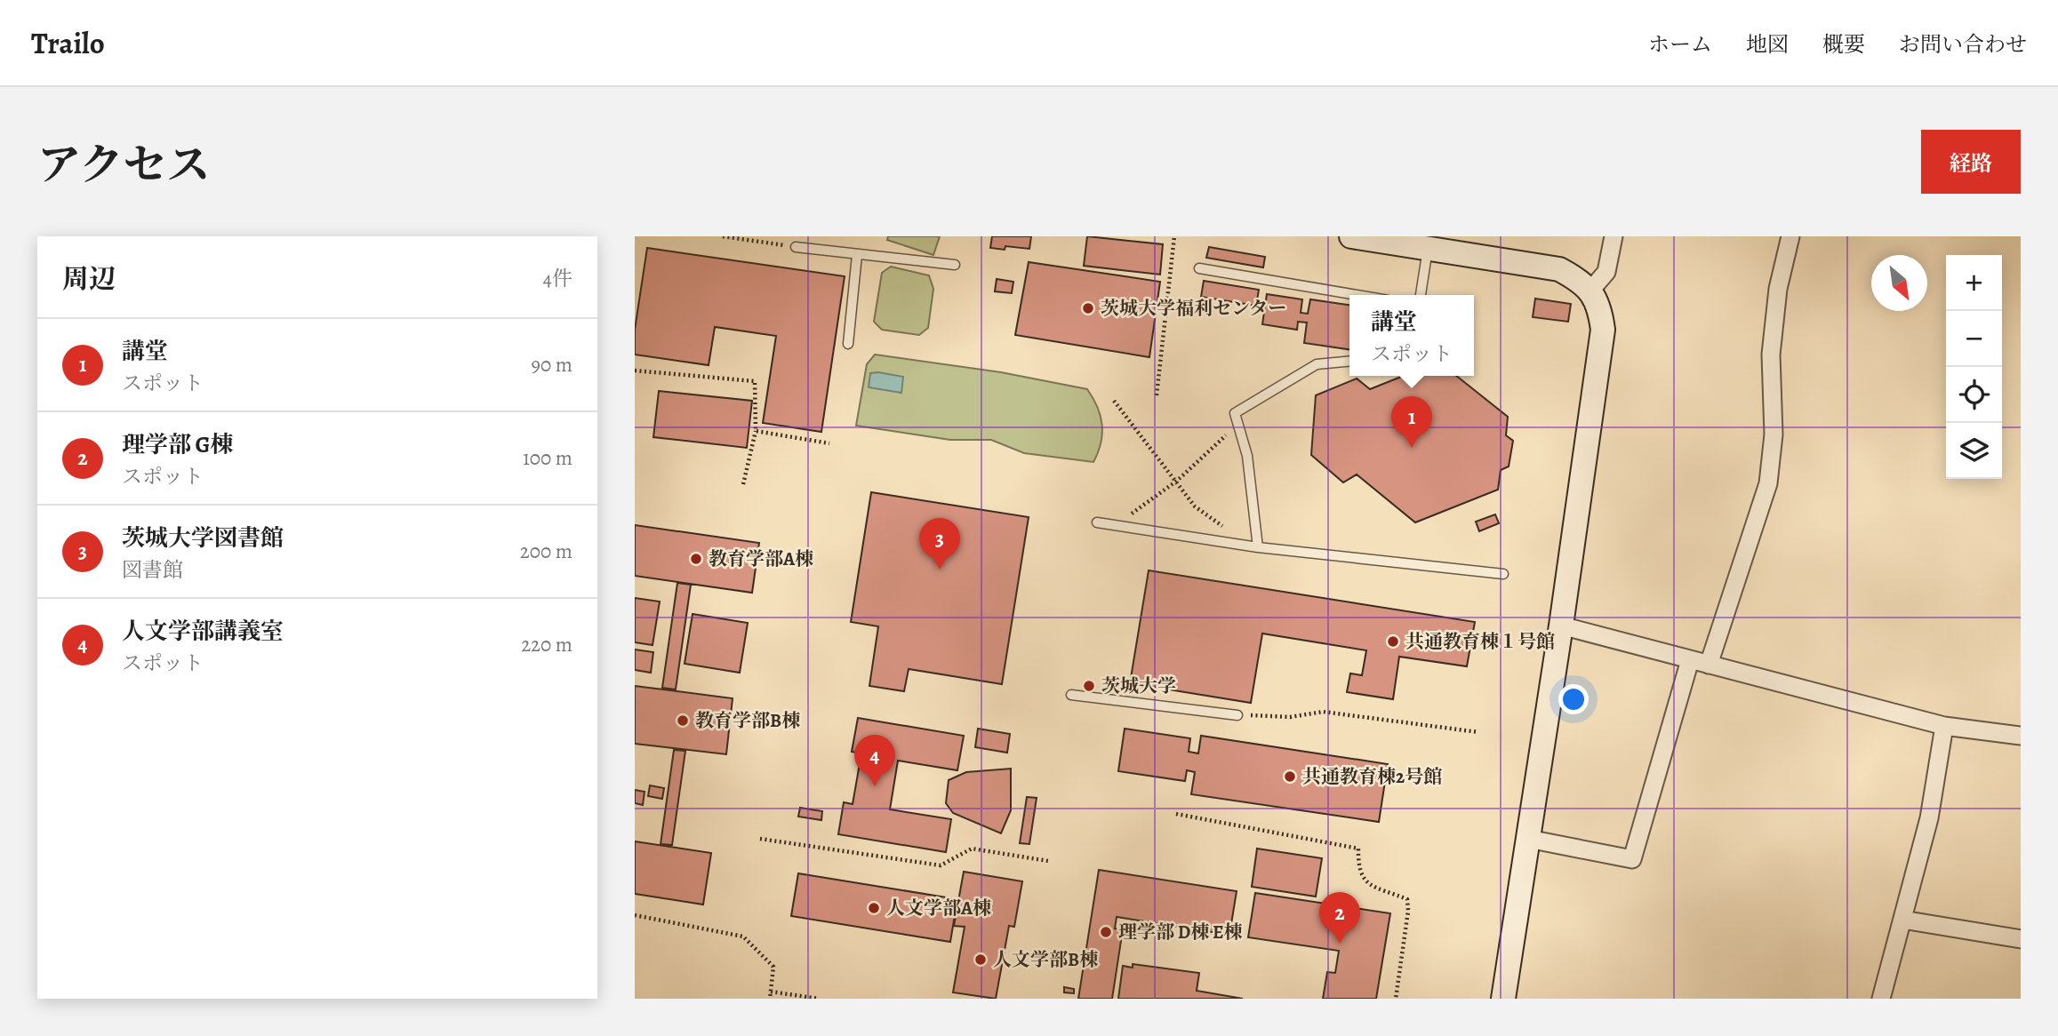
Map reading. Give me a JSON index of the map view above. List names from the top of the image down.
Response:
{
  "places": [
    "茨城大学福利センター",
    "教育学部A棟",
    "共通教育棟１号館",
    "茨城大学",
    "教育学部B棟",
    "共通教育棟2号館",
    "人文学部A棟",
    "理学部 D棟 E棟",
    "人文学部B棟"
  ],
  "north": "bottom right",
  "page": {
    "header": "Trailo",
    "nav": [
      "ホーム",
      "地図",
      "概要",
      "お問い合わせ"
    ],
    "title": "アクセス",
    "buttons": "経路",
    "heading": ["周辺", "4件"],
    "map_buttons": ["+", "−"],
    "popup": ["講堂", "スポット"],
    "list": [
      {
        "mark": "1",
        "name": "講堂",
        "note": "スポット",
        "value": "90 m"
      },
      {
        "mark": "2",
        "name": "理学部 G棟",
        "note": "スポット",
        "value": "100 m"
      },
      {
        "mark": "3",
        "name": "茨城大学図書館",
        "note": "図書館",
        "value": "200 m"
      },
      {
        "mark": "4",
        "name": "人文学部講義室",
        "note": "スポット",
        "value": "220 m"
      }
    ],
    "pins": [
      "1",
      "3",
      "4",
      "2"
    ]
  }
}
